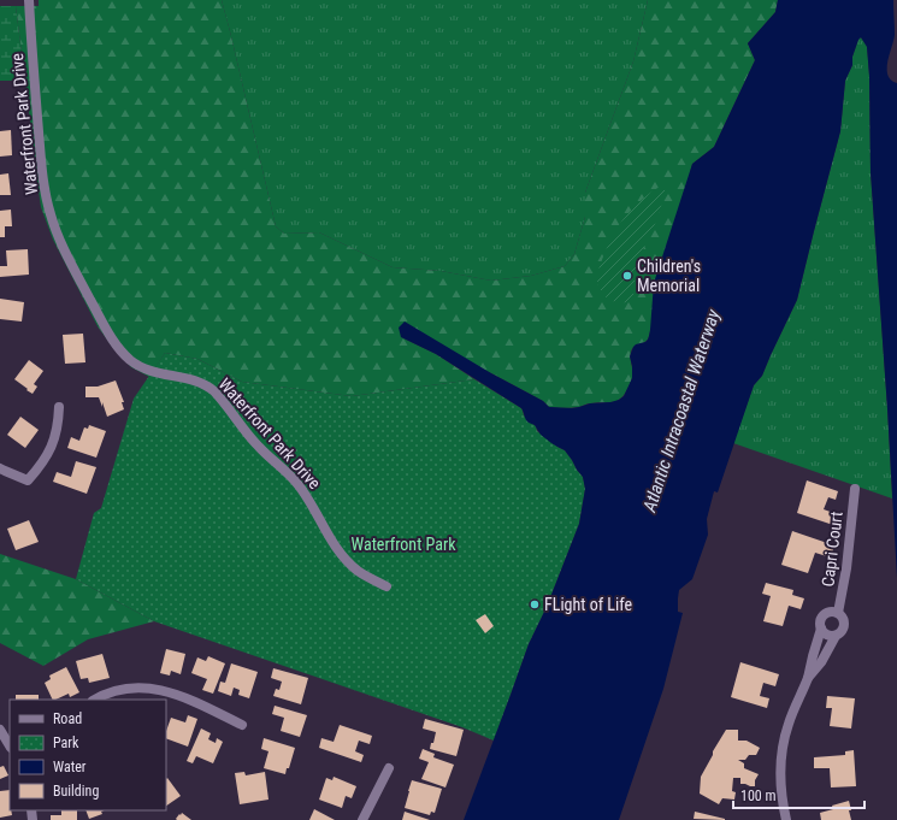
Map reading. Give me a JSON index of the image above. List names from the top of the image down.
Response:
{
  "streets": {
    "street": ["Waterfront Park Drive", "Capri Court"]
  },
  "water": ["Atlantic Intracoastal Waterway"],
  "parks": ["Waterfront Park"],
  "places": ["Children's Memorial", "FLight of Life"],
  "legend": [
    "Road",
    "Park",
    "Water",
    "Building"
  ],
  "scale_bar": "100 m"
}
